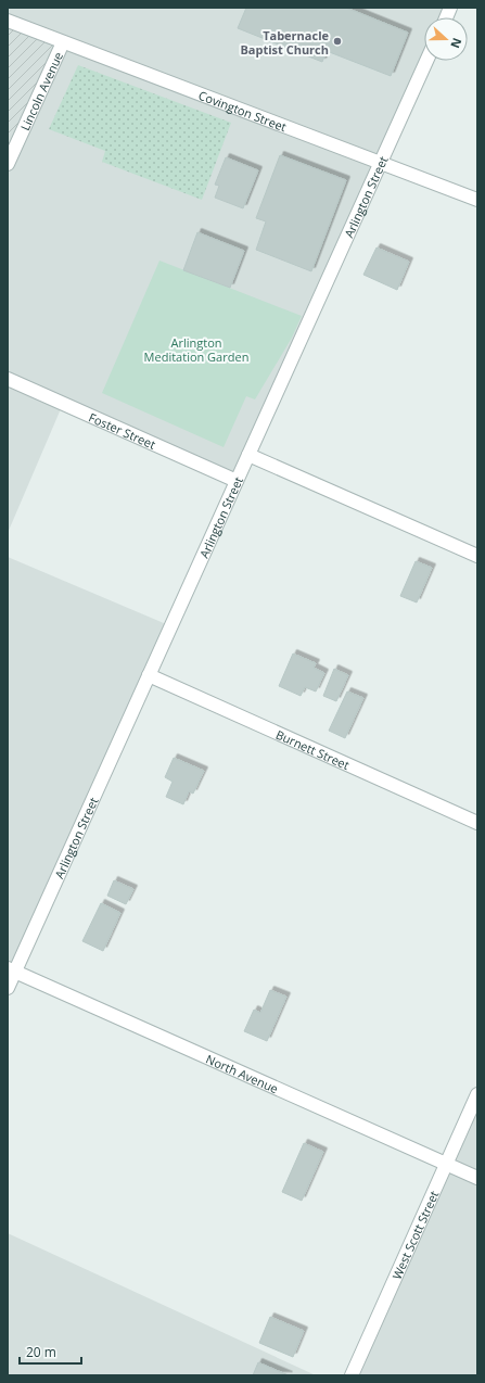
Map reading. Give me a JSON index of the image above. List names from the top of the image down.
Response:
{
  "streets": {
    "street": [
      "Lincoln Avenue",
      "Covington Street",
      "Arlington Street",
      "Foster Street",
      "Burnett Street",
      "North Avenue",
      "West Scott Street"
    ]
  },
  "crossings": [
    ["Lincoln Avenue", "Covington Street"],
    ["Covington Street", "Arlington Street"],
    ["Arlington Street", "Foster Street"],
    ["Arlington Street", "Burnett Street"],
    ["Arlington Street", "North Avenue"],
    ["North Avenue", "West Scott Street"]
  ],
  "parks": ["Arlington Meditation Garden"],
  "places": ["Tabernacle Baptist Church"],
  "scale_bar": "20 m",
  "north": "right"
}
